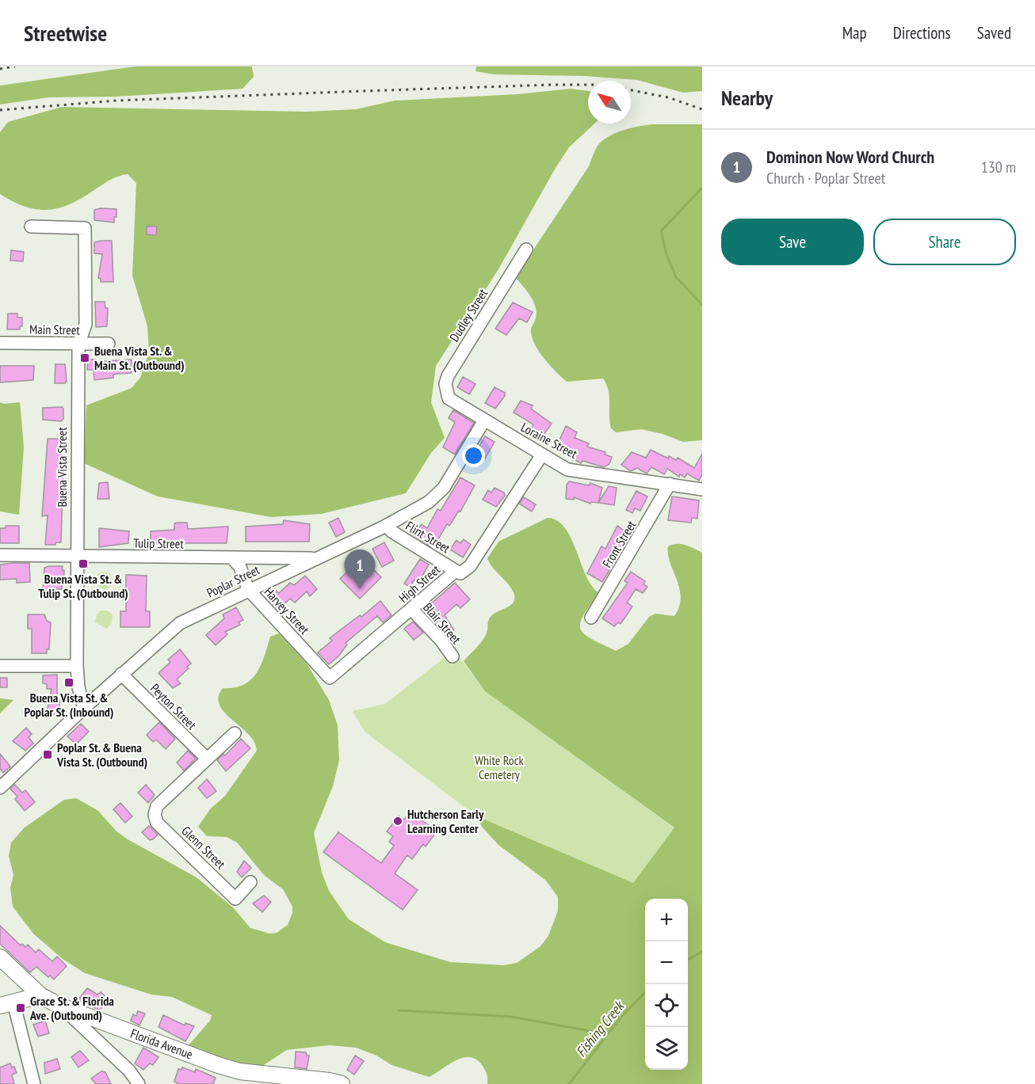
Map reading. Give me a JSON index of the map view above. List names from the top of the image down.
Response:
{
  "streets": {
    "main road": ["Florida Avenue"],
    "street": [
      "Dudley Street",
      "Main Street",
      "Loraine Street",
      "Buena Vista Street",
      "Flint Street",
      "Tulip Street",
      "Front Street",
      "Poplar Street",
      "High Street",
      "Harvey Street",
      "Blair Street",
      "Peyton Street",
      "Glenn Street"
    ]
  },
  "crossings": [
    ["Dudley Street", "Loraine Street"],
    ["Main Street", "Buena Vista Street"],
    ["Loraine Street", "Front Street"],
    ["Loraine Street", "Poplar Street"],
    ["Loraine Street", "High Street"],
    ["Buena Vista Street", "Tulip Street"],
    ["Buena Vista Street", "Poplar Street"],
    ["Flint Street", "Poplar Street"],
    ["Flint Street", "High Street"],
    ["Tulip Street", "Poplar Street"],
    ["Tulip Street", "Harvey Street"],
    ["Poplar Street", "Harvey Street"],
    ["Poplar Street", "Peyton Street"],
    ["High Street", "Harvey Street"],
    ["High Street", "Blair Street"],
    ["Peyton Street", "Glenn Street"]
  ],
  "water": ["Fishing Creek"],
  "parks": ["White Rock Cemetery"],
  "places": {
    "transit": [
      "Buena Vista St. & Main St. (Outbound)",
      "Buena Vista St. & Tulip St. (Outbound)",
      "Buena Vista St. & Poplar St. (Inbound)",
      "Poplar St. & Buena Vista St. (Outbound)",
      "Grace St. & Florida Ave. (Outbound)"
    ],
    "other": ["Hutcherson Early Learning Center"]
  },
  "north": "top left",
  "page": {
    "header": "Streetwise",
    "nav": ["Map", "Directions", "Saved"],
    "heading": "Nearby",
    "list": [
      {
        "mark": "1",
        "name": "Dominon Now Word Church",
        "note": "Church · Poplar Street",
        "value": "130 m"
      }
    ],
    "buttons": ["Save", "Share"],
    "pins": "1",
    "map_buttons": ["+", "−"]
  }
}
